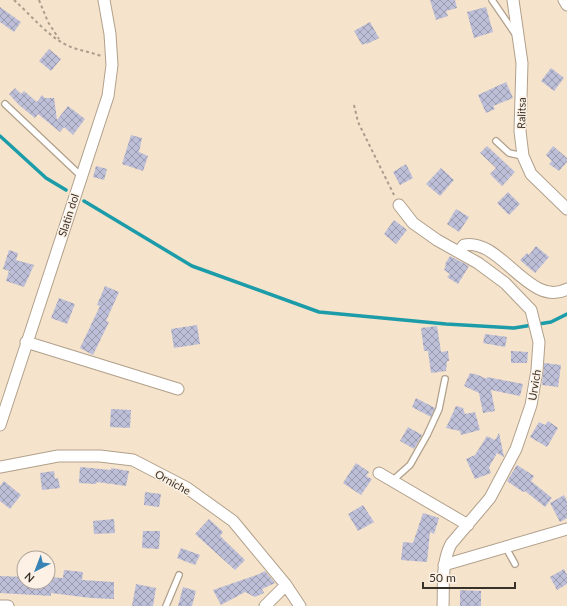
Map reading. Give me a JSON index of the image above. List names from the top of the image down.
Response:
{
  "streets": {
    "street": [
      "Ralitsa",
      "Slatin dol",
      "Urvich",
      "Orniche"
    ]
  },
  "scale_bar": "50 m",
  "north": "bottom left"
}
